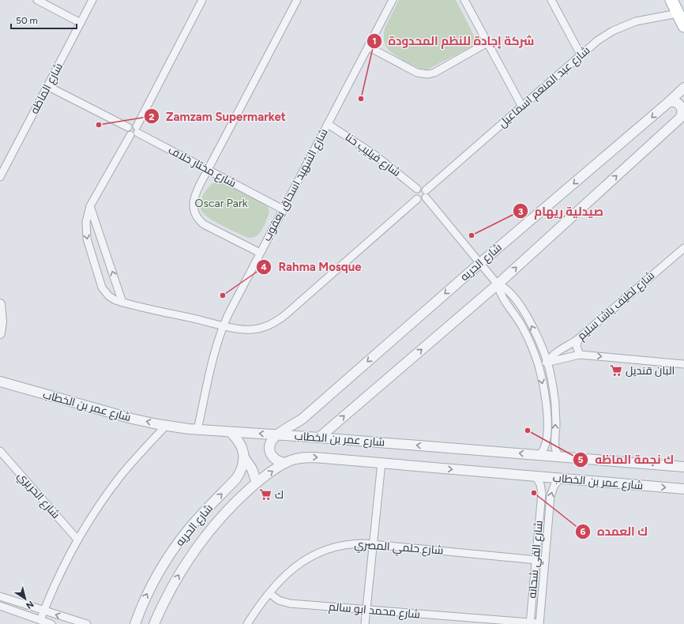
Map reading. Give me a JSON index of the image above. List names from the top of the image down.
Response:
{
  "streets": {
    "street": [
      "شارع عبد المنعم اسماعيل",
      "شارع الماظه",
      "شارع فيليب حنا",
      "شارع مختار خلاف",
      "شارع الشهيد اسحاق يعقوب",
      "شارع الحريه",
      "شارع لطيف باشا سليم",
      "شارع عمر بن الخطاب",
      "شارع الحريري",
      "شارع حلمي المصري",
      "شارع الفي شحاته",
      "شارع محمد ابو سالم"
    ]
  },
  "crossings": [
    ["شارع عبد المنعم اسماعيل", "شارع فيليب حنا"],
    ["شارع فيليب حنا", "شارع الشهيد اسحاق يعقوب"],
    ["شارع مختار خلاف", "شارع الشهيد اسحاق يعقوب"],
    ["شارع الشهيد اسحاق يعقوب", "شارع عمر بن الخطاب"],
    ["شارع الحريه", "شارع عمر بن الخطاب"],
    ["شارع عمر بن الخطاب", "شارع الفي شحاته"],
    ["شارع حلمي المصري", "شارع الفي شحاته"],
    ["شارع حلمي المصري", "شارع محمد ابو سالم"],
    ["شارع الفي شحاته", "شارع محمد ابو سالم"]
  ],
  "parks": ["Oscar Park"],
  "places": {
    "other": [
      "شركة إجادة للنظم المحدودة",
      "Zamzam Supermarket",
      "صيدلية ريهام",
      "Rahma Mosque",
      "ك نجمة الماظه",
      "ك العمده"
    ],
    "supermarket": ["البان قنديل", "ك"]
  },
  "scale_bar": "50 m",
  "north": "bottom right"
}
